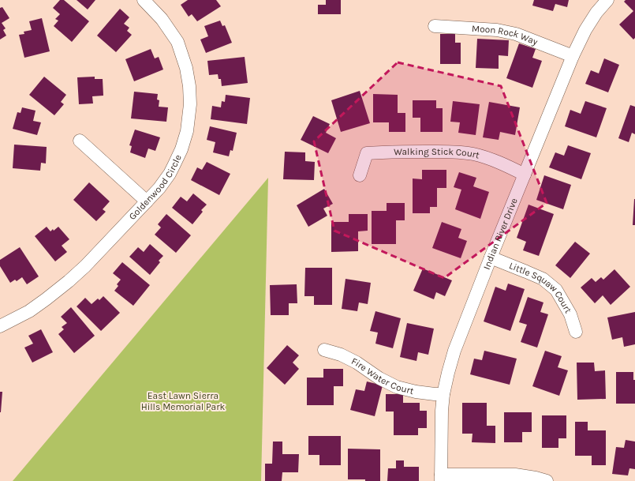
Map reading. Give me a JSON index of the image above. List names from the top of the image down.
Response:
{
  "streets": {
    "street": [
      "Moon Rock Way",
      "Walking Stick Court",
      "Goldenwood Circle",
      "Indian River Drive",
      "Little Squaw Court",
      "Fire Water Court"
    ]
  },
  "crossings": [
    ["Moon Rock Way", "Indian River Drive"],
    ["Walking Stick Court", "Indian River Drive"],
    ["Indian River Drive", "Little Squaw Court"],
    ["Indian River Drive", "Fire Water Court"]
  ],
  "parks": ["East Lawn Sierra Hills Memorial Park"]
}
